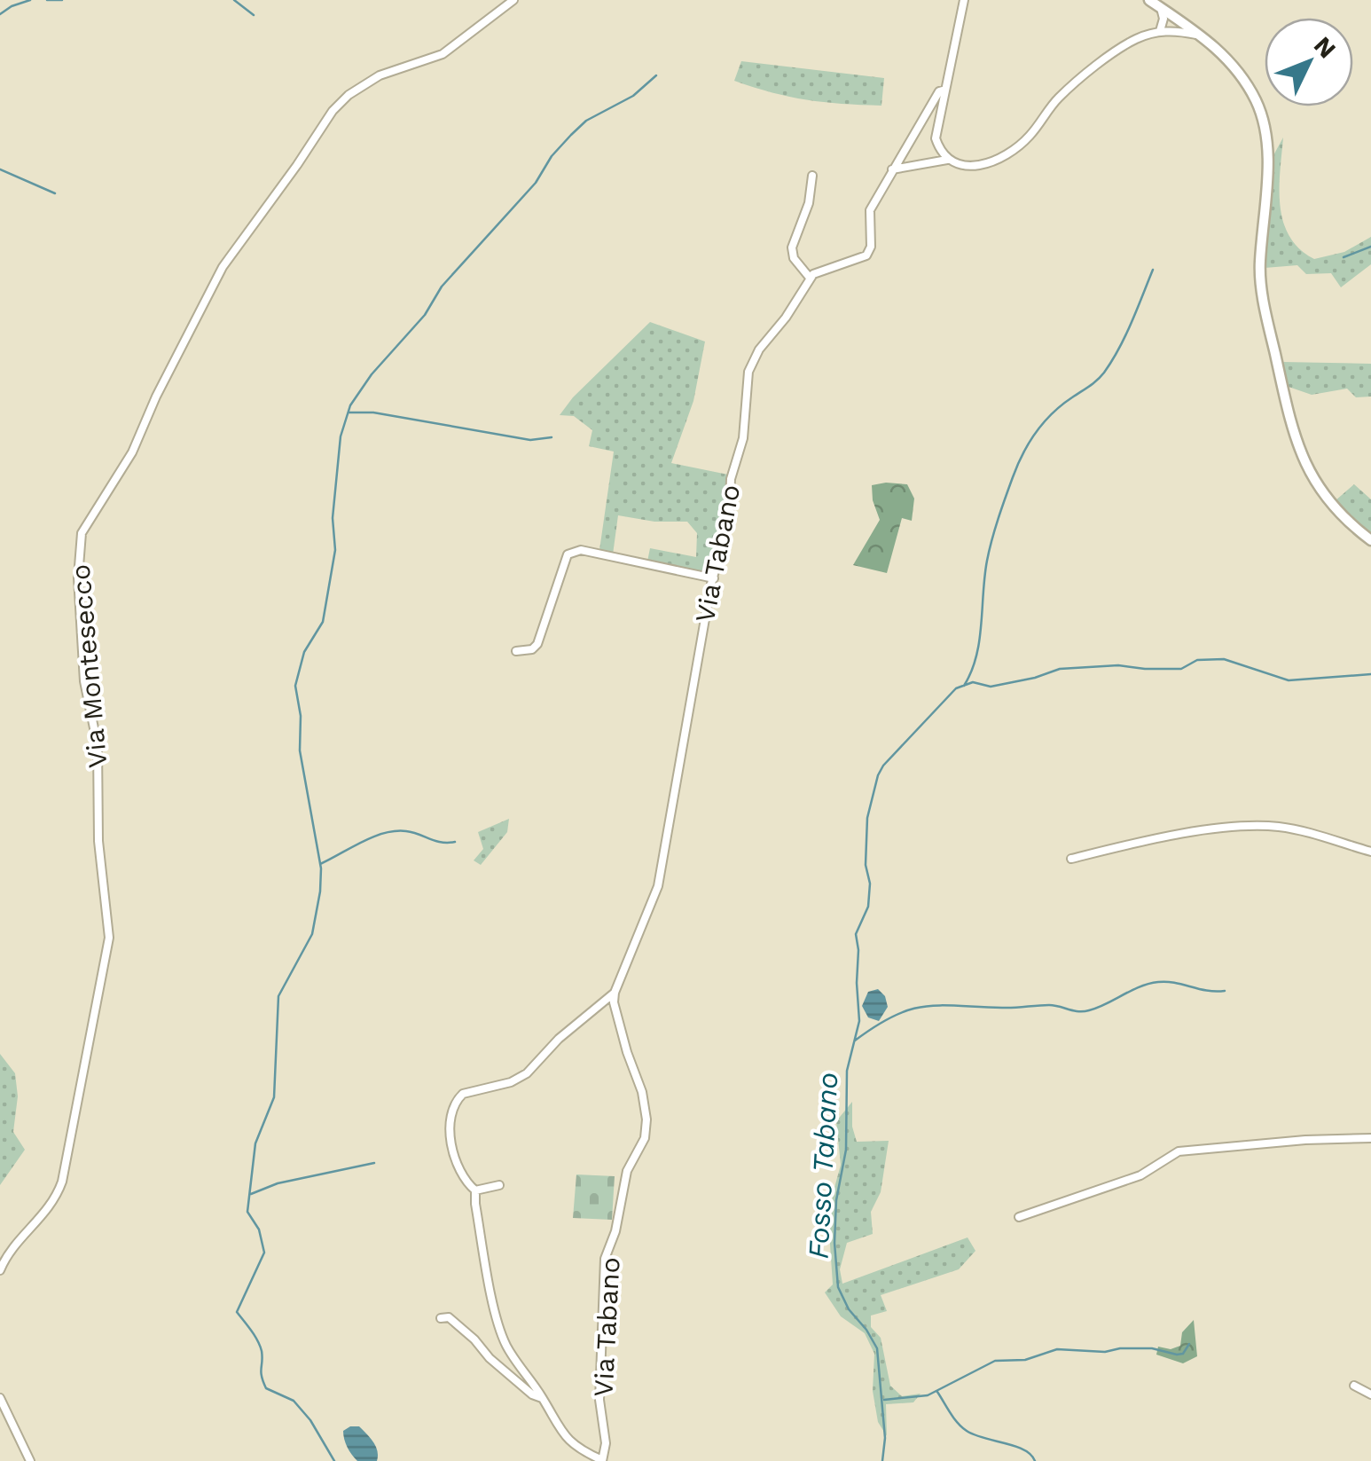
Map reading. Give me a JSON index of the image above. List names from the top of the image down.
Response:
{
  "streets": {
    "street": ["Via Tabano", "Via Montesecco"]
  },
  "water": ["Fosso Tabano"],
  "north": "top right"
}
